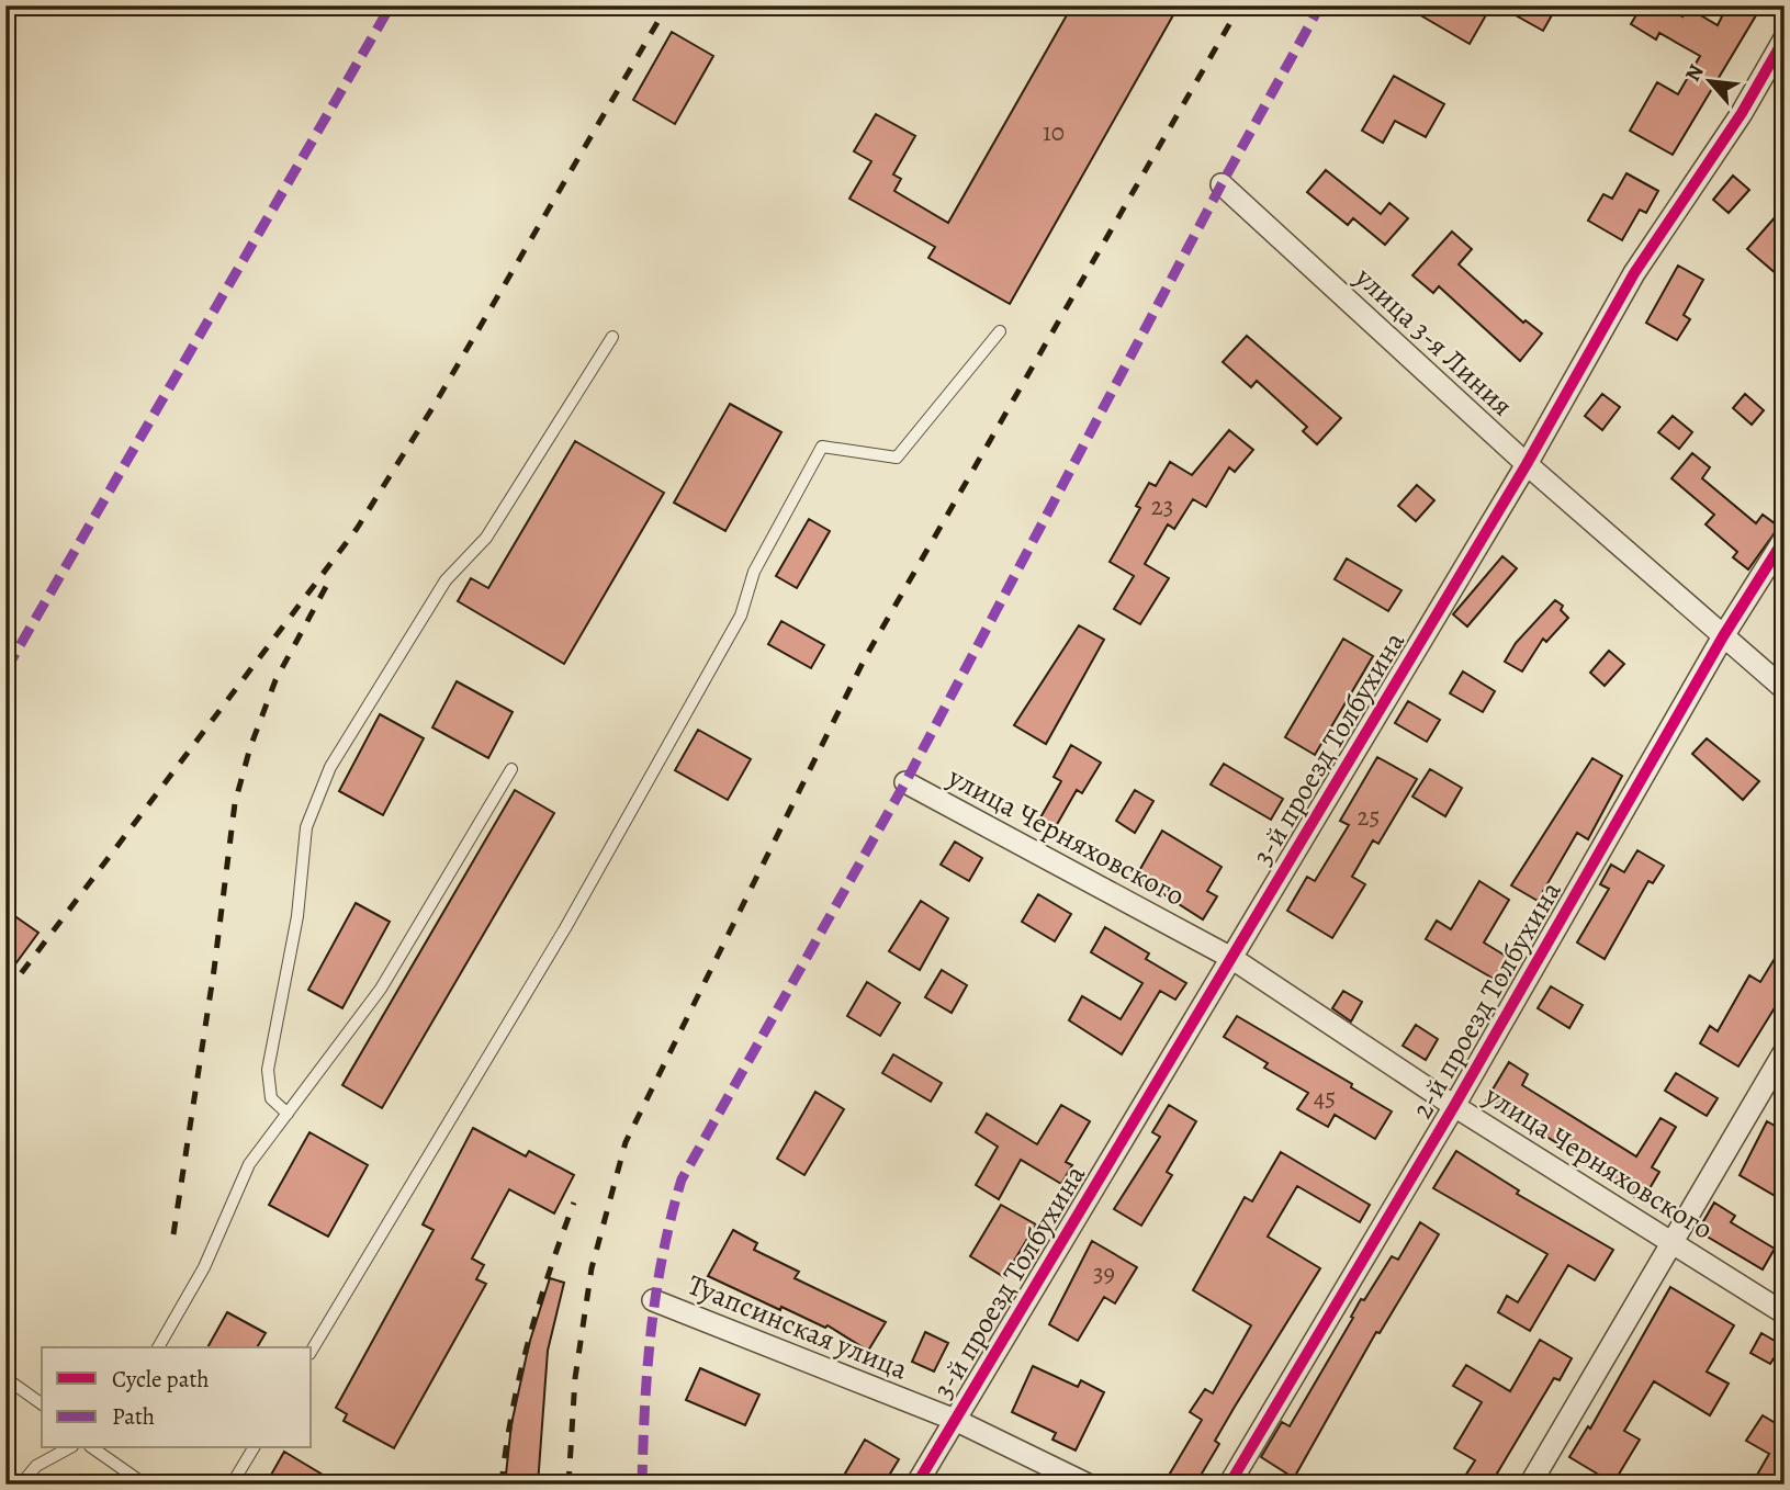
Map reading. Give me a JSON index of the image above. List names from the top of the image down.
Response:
{
  "streets": {
    "street": [
      "улица 3-я Линия",
      "3-й проезд Толбухина",
      "улица Черняховского",
      "2-й проезд Толбухина",
      "Туапсинская улица"
    ]
  },
  "crossings": [
    ["улица 3-я Линия", "3-й проезд Толбухина"],
    ["улица 3-я Линия", "2-й проезд Толбухина"],
    ["3-й проезд Толбухина", "улица Черняховского"],
    ["3-й проезд Толбухина", "Туапсинская улица"],
    ["улица Черняховского", "2-й проезд Толбухина"]
  ],
  "house_numbers": [
    "10",
    "23",
    "25",
    "45",
    "39"
  ],
  "legend": ["Cycle path", "Path"],
  "north": "top left"
}
